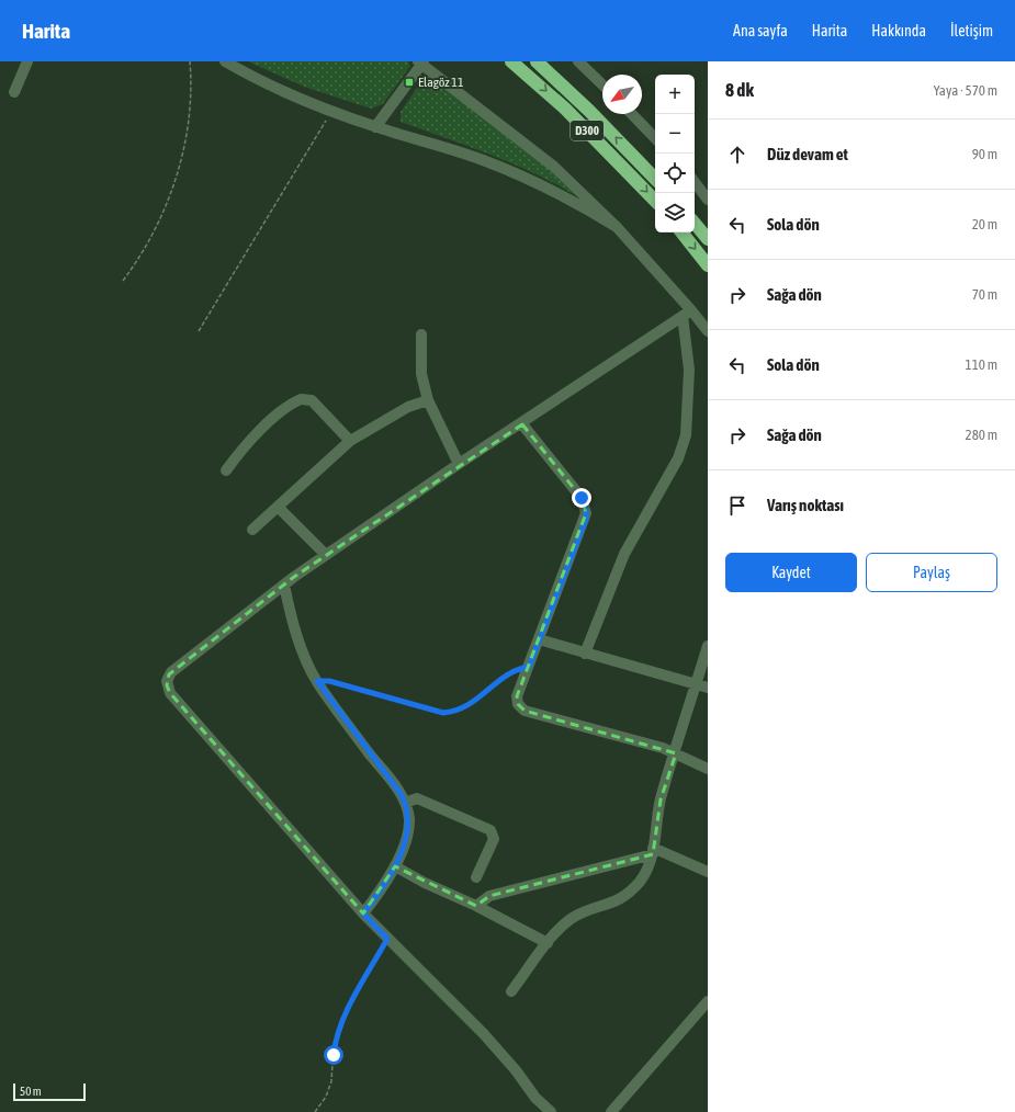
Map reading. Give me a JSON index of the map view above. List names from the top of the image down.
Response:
{
  "streets": {
    "highway": ["D300"]
  },
  "places": {
    "transit": ["Elagöz 11"]
  },
  "scale_bar": "50 m",
  "north": "bottom left",
  "page": {
    "header": "Harita",
    "nav": [
      "Ana sayfa",
      "Harita",
      "Hakkında",
      "İletişim"
    ],
    "heading": ["8 dk", "Yaya · 570 m"],
    "map_buttons": ["+", "−"],
    "list": [
      ["Düz devam et", "90 m"],
      ["Sola dön", "20 m"],
      ["Sağa dön", "70 m"],
      ["Sola dön", "110 m"],
      ["Sağa dön", "280 m"],
      "Varış noktası"
    ],
    "buttons": ["Kaydet", "Paylaş"],
    "scale": "50 m"
  }
}
